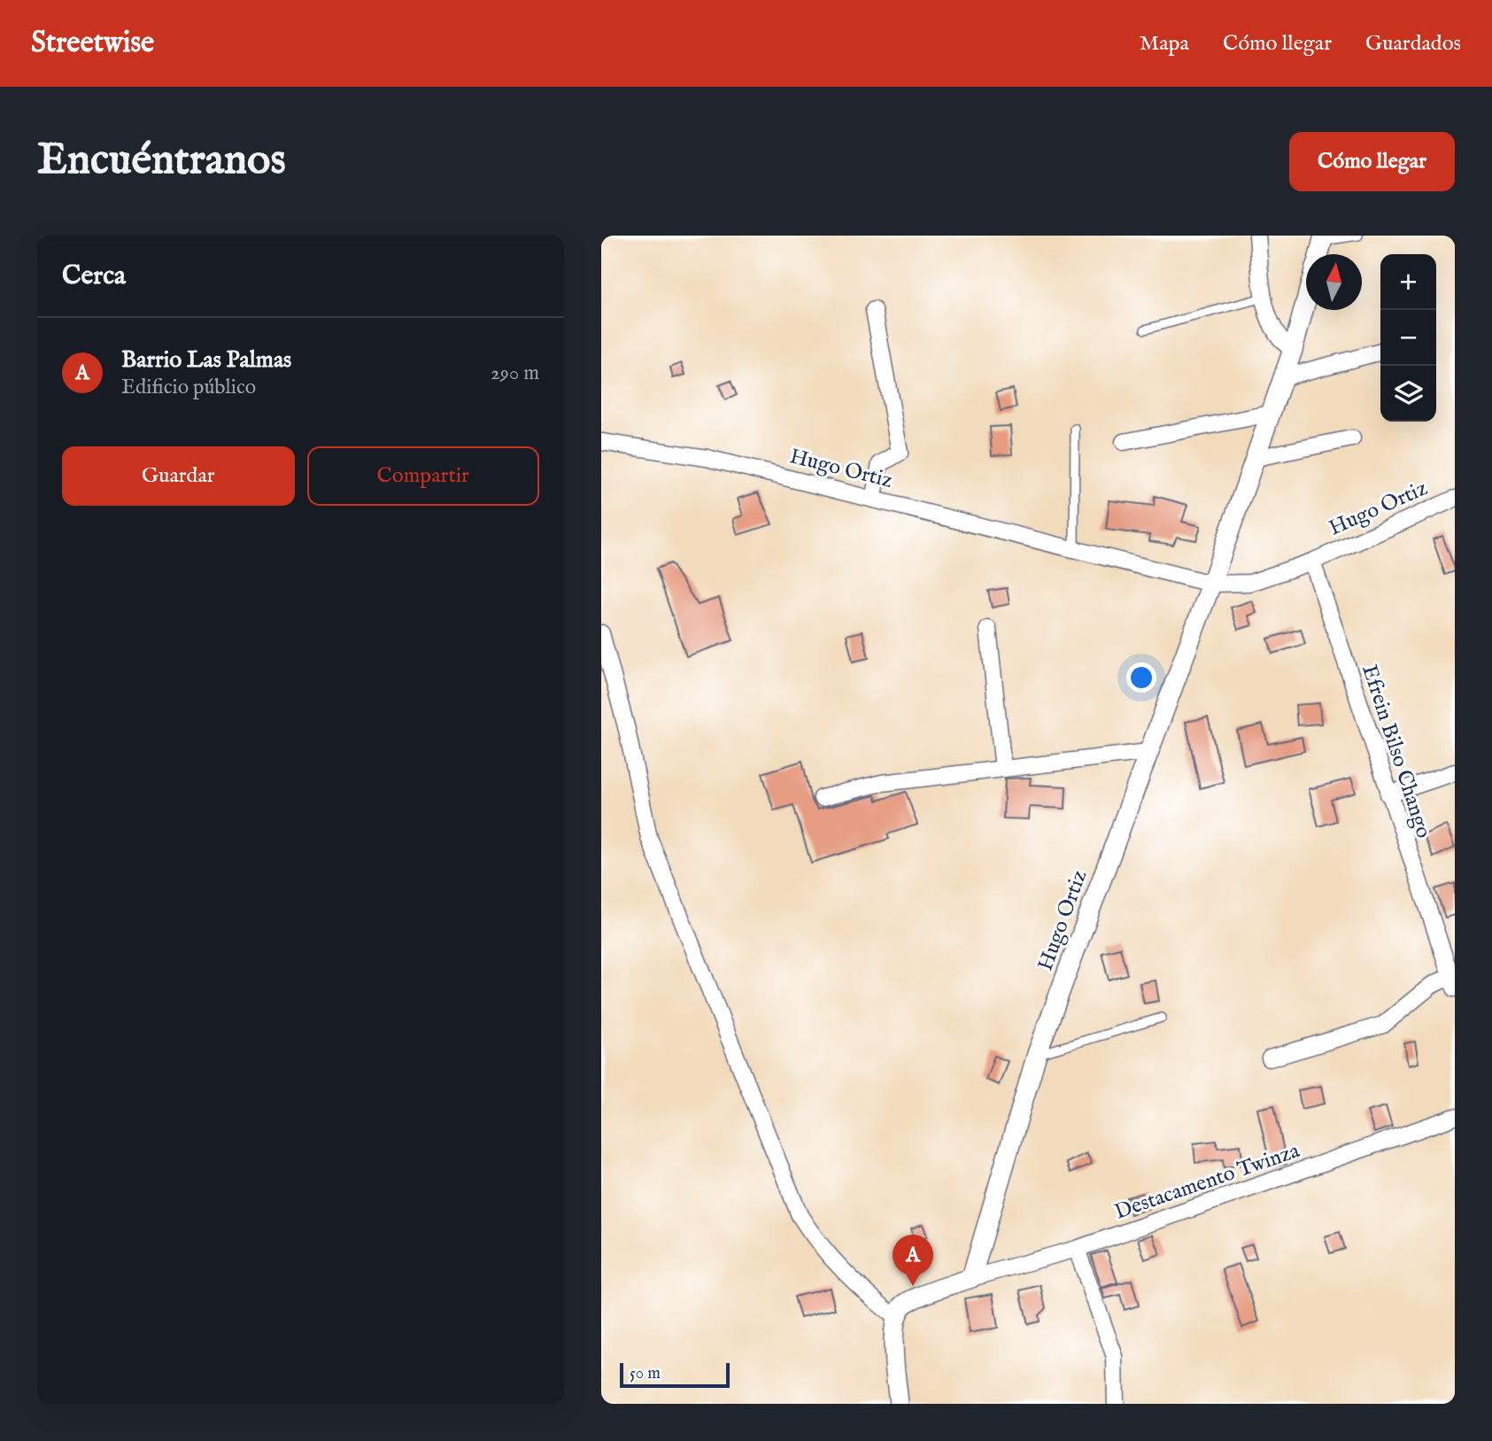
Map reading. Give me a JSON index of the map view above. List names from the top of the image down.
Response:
{
  "streets": {
    "street": ["Hugo Ortiz", "Efrein Bilso Chango", "Destacamento Twinza"]
  },
  "crossings": [
    ["Hugo Ortiz", "Efrein Bilso Chango"],
    ["Hugo Ortiz", "Destacamento Twinza"]
  ],
  "scale_bar": "50 m",
  "north": "top",
  "page": {
    "header": "Streetwise",
    "nav": ["Mapa", "Cómo llegar", "Guardados"],
    "buttons": [
      "Cómo llegar",
      ["Guardar", "Compartir"]
    ],
    "title": "Encuéntranos",
    "heading": "Cerca",
    "map_buttons": ["+", "−"],
    "list": [
      {
        "mark": "A",
        "name": "Barrio Las Palmas",
        "note": "Edificio público",
        "value": "290 m"
      }
    ],
    "pins": "A",
    "scale": "50 m"
  }
}
